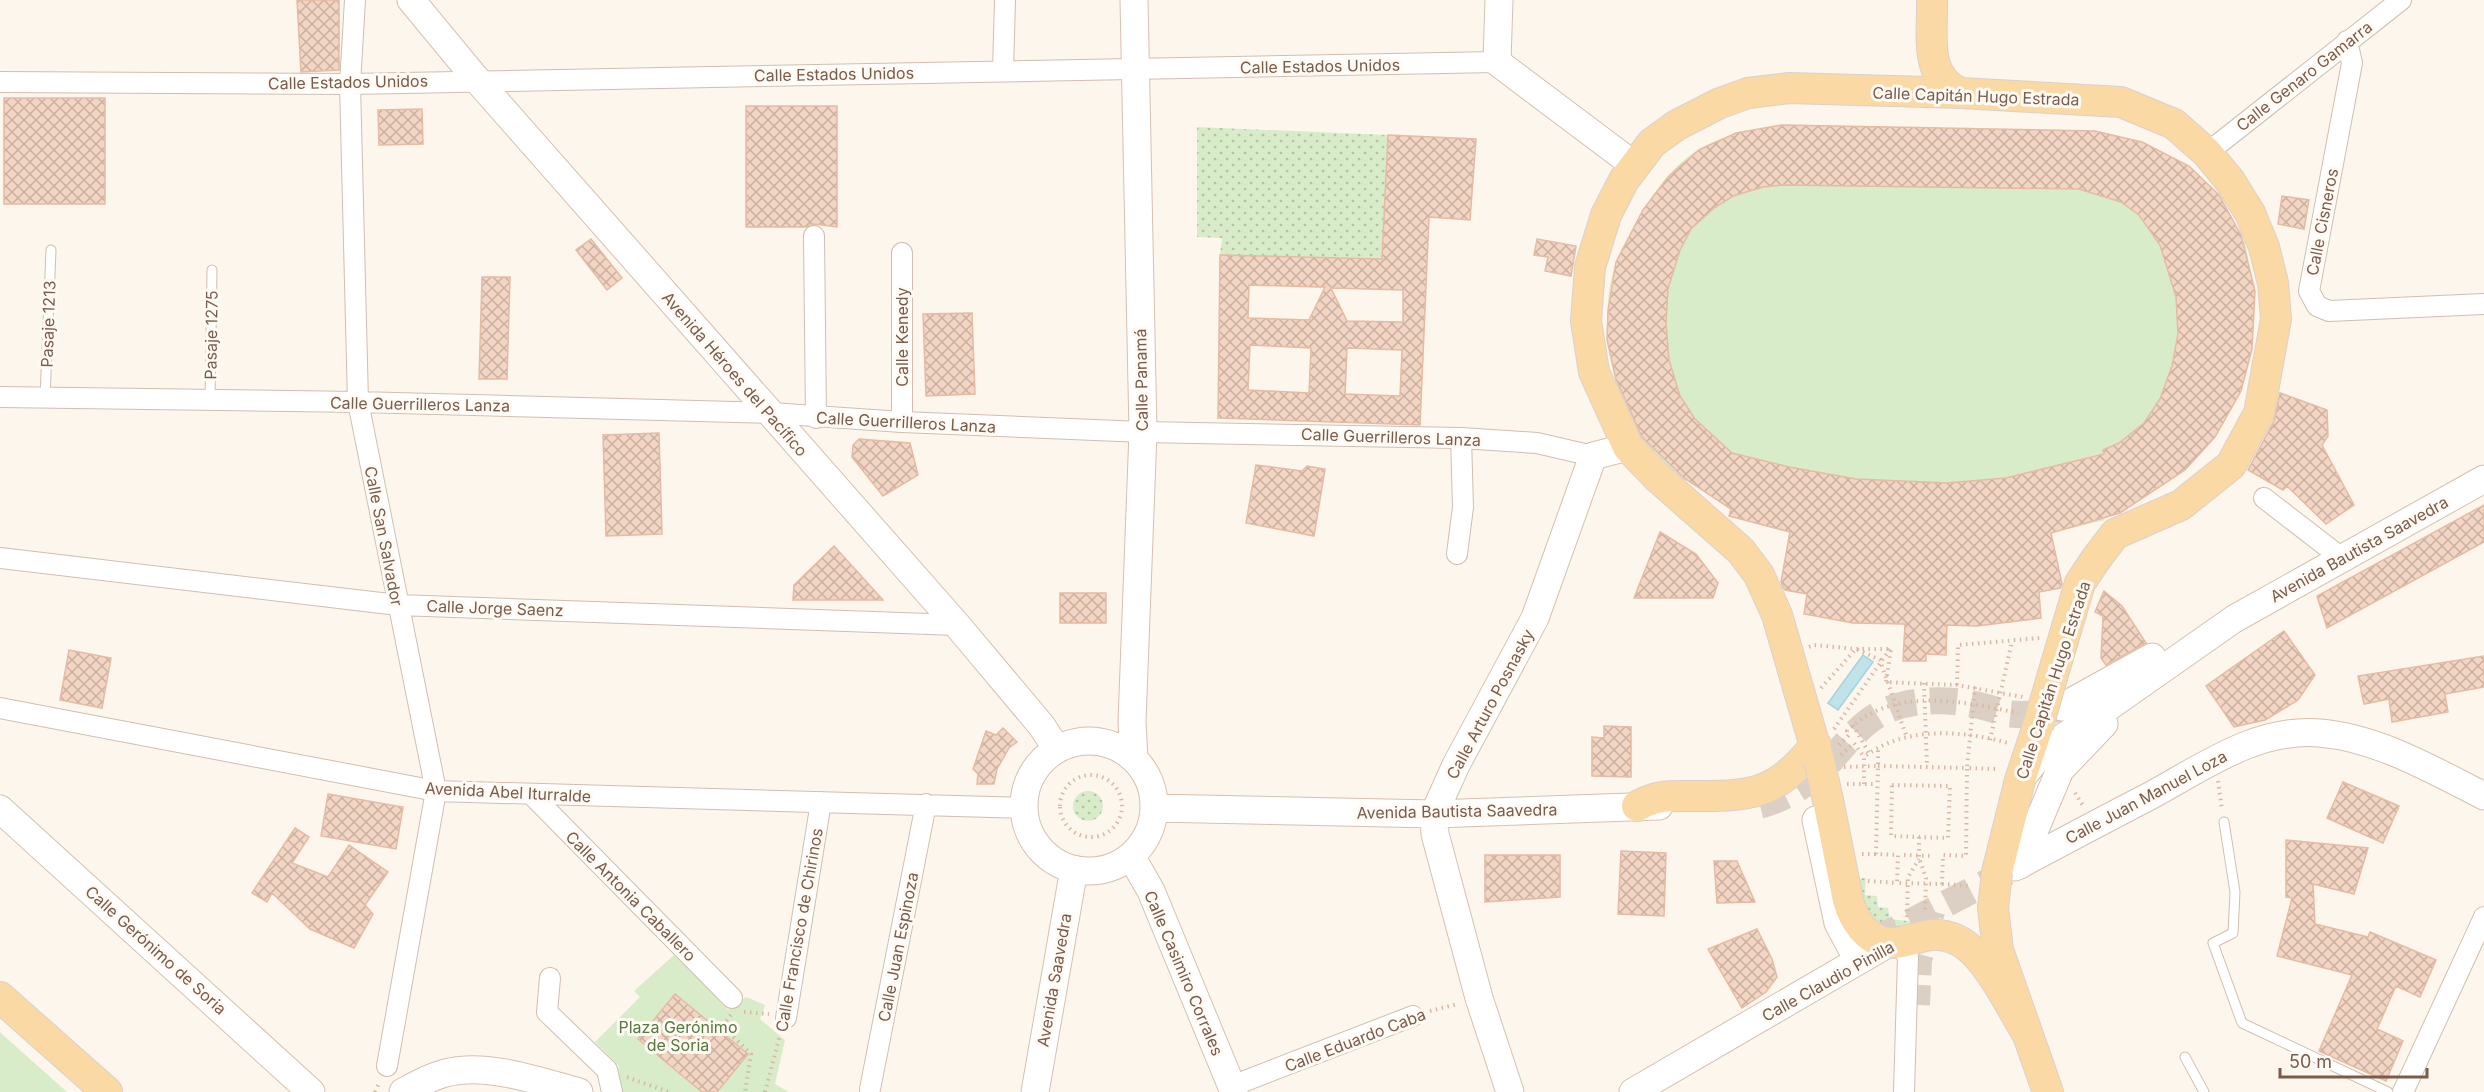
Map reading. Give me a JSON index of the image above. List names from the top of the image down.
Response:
{
  "streets": {
    "main road": [
      "Calle Capitán Hugo Estrada",
      "Avenida Héroes del Pacífico",
      "Calle Panamá",
      "Calle Guerrilleros Lanza",
      "Avenida Bautista Saavedra",
      "Calle Arturo Posnasky",
      "Calle Juan Manuel Loza",
      "Calle Gerónimo de Soria",
      "Calle Casimiro Corrales",
      "Avenida Saavedra",
      "Calle Claudio Pinilla"
    ],
    "street": [
      "Calle Estados Unidos",
      "Calle Genaro Gamarra",
      "Calle Cisneros",
      "Calle Kenedy",
      "Calle San Salvador",
      "Calle Jorge Saenz",
      "Avenida Abel Iturralde",
      "Calle Antonia Caballero",
      "Calle Francisco de Chirinos",
      "Calle Juan Espinoza",
      "Calle Eduardo Caba"
    ],
    "lane": ["Pasaje 1213", "Pasaje 1275"]
  },
  "crossings": [
    ["Calle Estados Unidos", "Avenida Héroes del Pacífico"],
    ["Calle Estados Unidos", "Calle Panamá"],
    ["Calle Estados Unidos", "Calle San Salvador"],
    ["Calle Genaro Gamarra", "Calle Capitán Hugo Estrada"],
    ["Calle Genaro Gamarra", "Calle Cisneros"],
    ["Calle Capitán Hugo Estrada", "Calle Guerrilleros Lanza"],
    ["Calle Capitán Hugo Estrada", "Avenida Bautista Saavedra"],
    ["Calle Capitán Hugo Estrada", "Calle Juan Manuel Loza"],
    ["Calle Capitán Hugo Estrada", "Calle Claudio Pinilla"],
    ["Pasaje 1213", "Calle Guerrilleros Lanza"],
    ["Pasaje 1275", "Calle Guerrilleros Lanza"],
    ["Calle Kenedy", "Calle Guerrilleros Lanza"],
    ["Avenida Héroes del Pacífico", "Calle Guerrilleros Lanza"],
    ["Avenida Héroes del Pacífico", "Calle Jorge Saenz"],
    ["Calle Panamá", "Calle Guerrilleros Lanza"],
    ["Calle Guerrilleros Lanza", "Calle San Salvador"],
    ["Calle Guerrilleros Lanza", "Calle Arturo Posnasky"],
    ["Calle San Salvador", "Calle Jorge Saenz"],
    ["Calle San Salvador", "Avenida Abel Iturralde"],
    ["Avenida Bautista Saavedra", "Calle Arturo Posnasky"],
    ["Avenida Abel Iturralde", "Calle Antonia Caballero"],
    ["Avenida Abel Iturralde", "Calle Francisco de Chirinos"],
    ["Avenida Abel Iturralde", "Calle Juan Espinoza"],
    ["Calle Casimiro Corrales", "Calle Eduardo Caba"]
  ],
  "parks": ["Plaza Gerónimo de Soria"],
  "scale_bar": "50 m"
}
